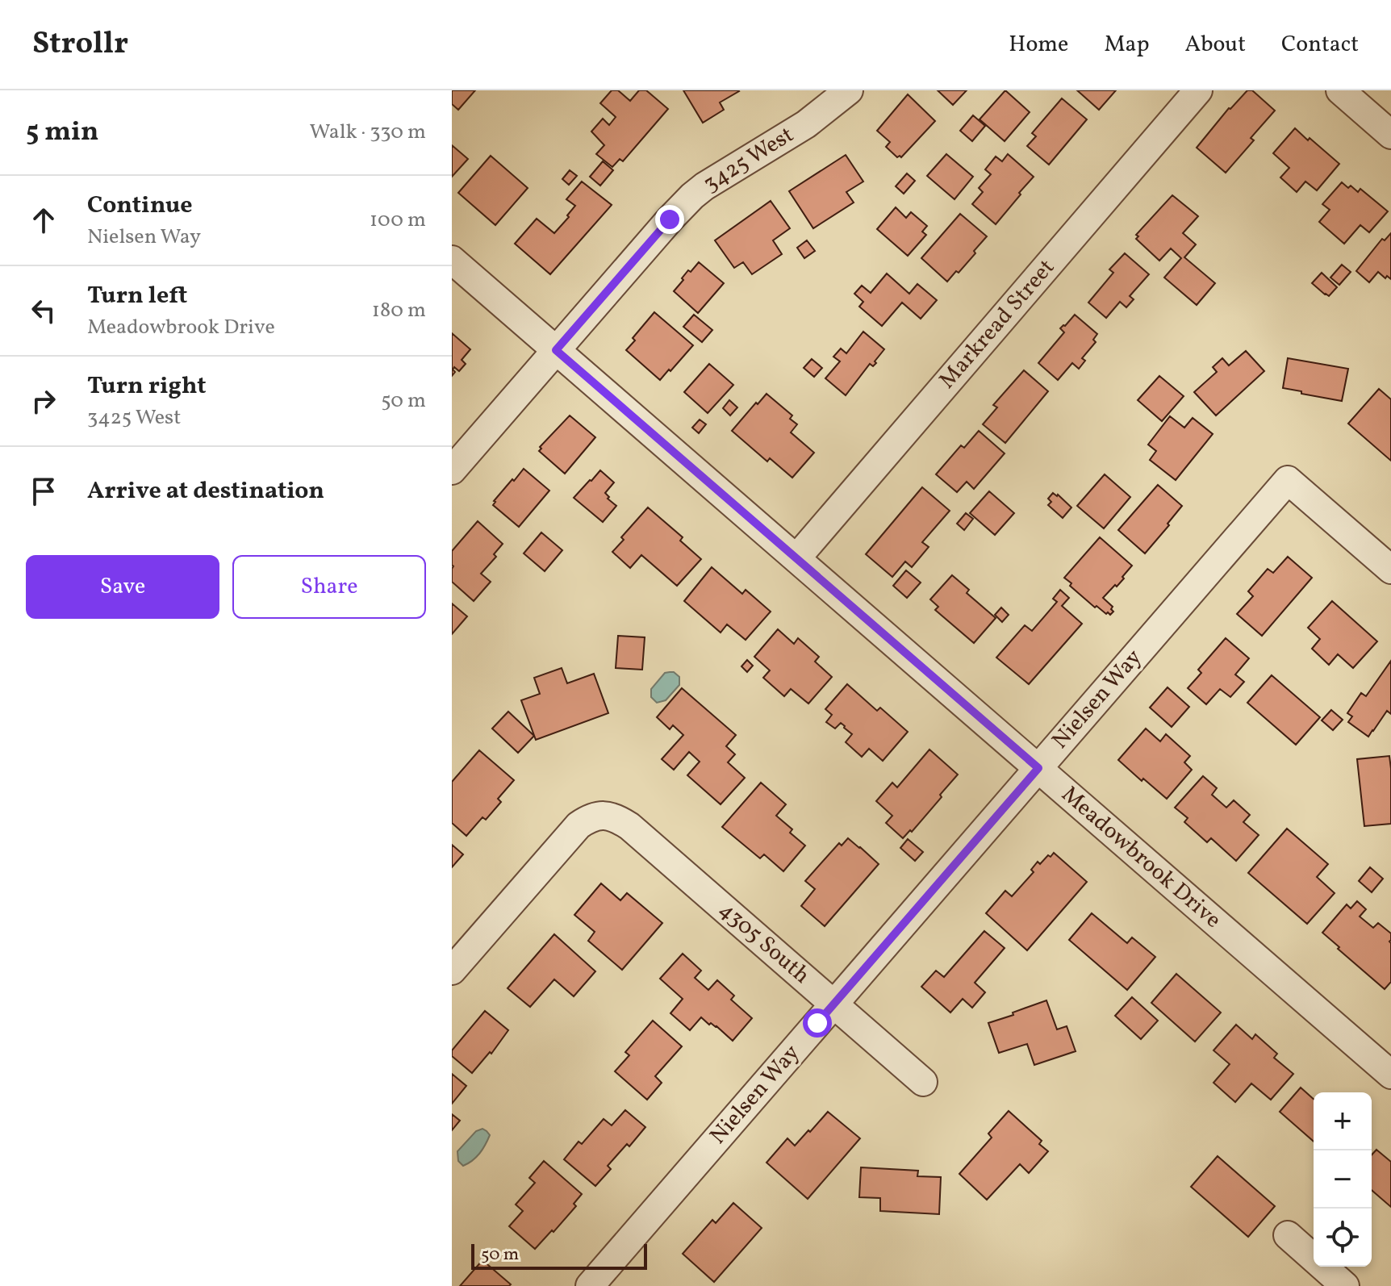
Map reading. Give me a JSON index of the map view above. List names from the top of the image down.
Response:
{
  "streets": {
    "street": [
      "3425 West",
      "Markread Street",
      "Nielsen Way",
      "Meadowbrook Drive",
      "4305 South"
    ]
  },
  "crossings": [
    ["3425 West", "Meadowbrook Drive"],
    ["Markread Street", "Meadowbrook Drive"],
    ["Nielsen Way", "Meadowbrook Drive"],
    ["Nielsen Way", "4305 South"]
  ],
  "scale_bar": "50 m",
  "page": {
    "header": "Strollr",
    "nav": [
      "Home",
      "Map",
      "About",
      "Contact"
    ],
    "heading": ["5 min", "Walk · 330 m"],
    "list": [
      ["Continue", "Nielsen Way", "100 m"],
      ["Turn left", "Meadowbrook Drive", "180 m"],
      ["Turn right", "3425 West", "50 m"],
      "Arrive at destination"
    ],
    "buttons": ["Save", "Share"],
    "map_buttons": ["+", "−"],
    "scale": "50 m"
  }
}
